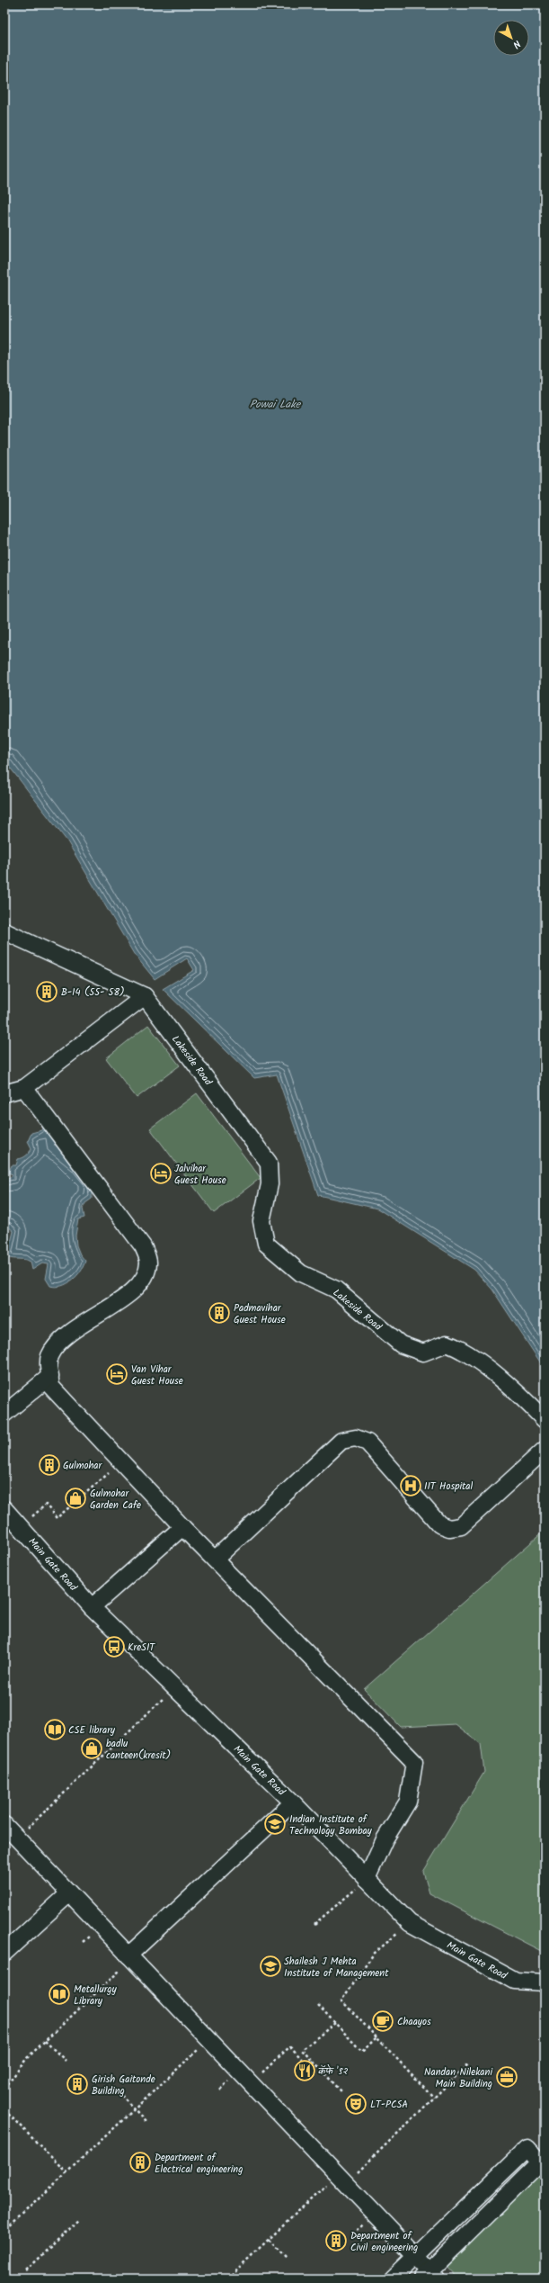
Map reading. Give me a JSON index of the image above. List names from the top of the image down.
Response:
{
  "streets": {
    "street": ["Lakeside Road", "Main Gate Road"]
  },
  "water": ["Powai Lake"],
  "places": {
    "building": [
      "B-14 (55- 58)",
      "Padmavihar Guest House",
      "Gulmohar",
      "Girish Gaitonde Building",
      "Department of Electrical engineering",
      "Department of Civil engineering"
    ],
    "hotel": ["Jalvihar Guest House", "Van Vihar Guest House"],
    "hospital": ["IIT Hospital"],
    "shop": ["Gulmohar Garden Cafe", "badlu canteen(kresit)"],
    "bus stop": ["KreSIT"],
    "library": ["CSE library", "Metallurgy Library"],
    "school or university": ["Indian Institute of Technology Bombay", "Shailesh J Mehta Institute of Management"],
    "cafe": ["Chaayos"],
    "restaurant": ["कॅफे '९२"],
    "office": ["Nandan Nilekani Main Building"],
    "theatre": ["LT-PCSA"]
  },
  "north": "bottom right"
}
